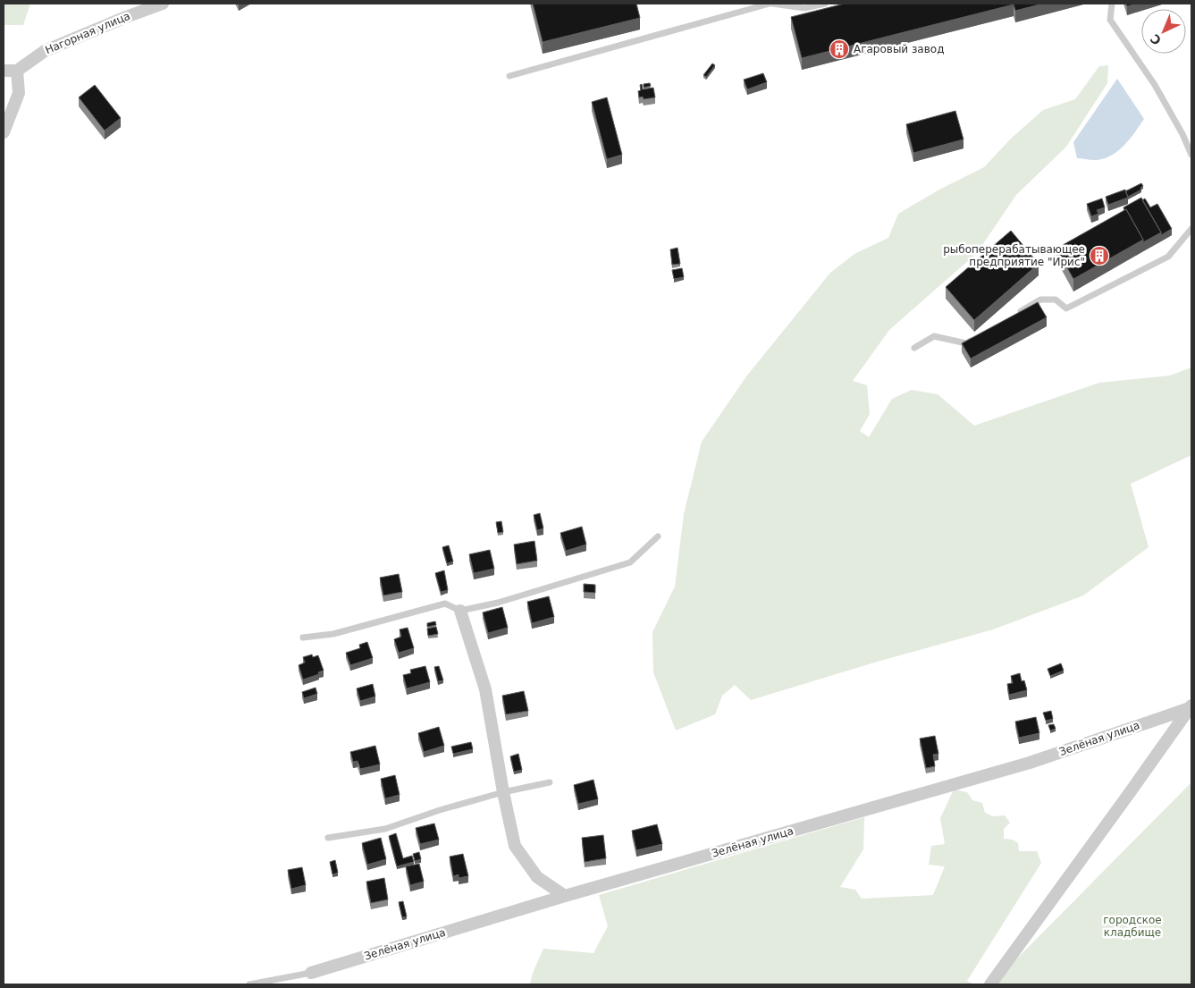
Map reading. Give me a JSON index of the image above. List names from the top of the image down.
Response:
{
  "streets": {
    "street": ["Нагорная улица", "Зелёная улица"]
  },
  "parks": ["городское кладбище"],
  "places": {
    "building": ["Агаровый завод", "рыбоперерабатывающее предприятие \"Ирис\""]
  },
  "north": "bottom left"
}
